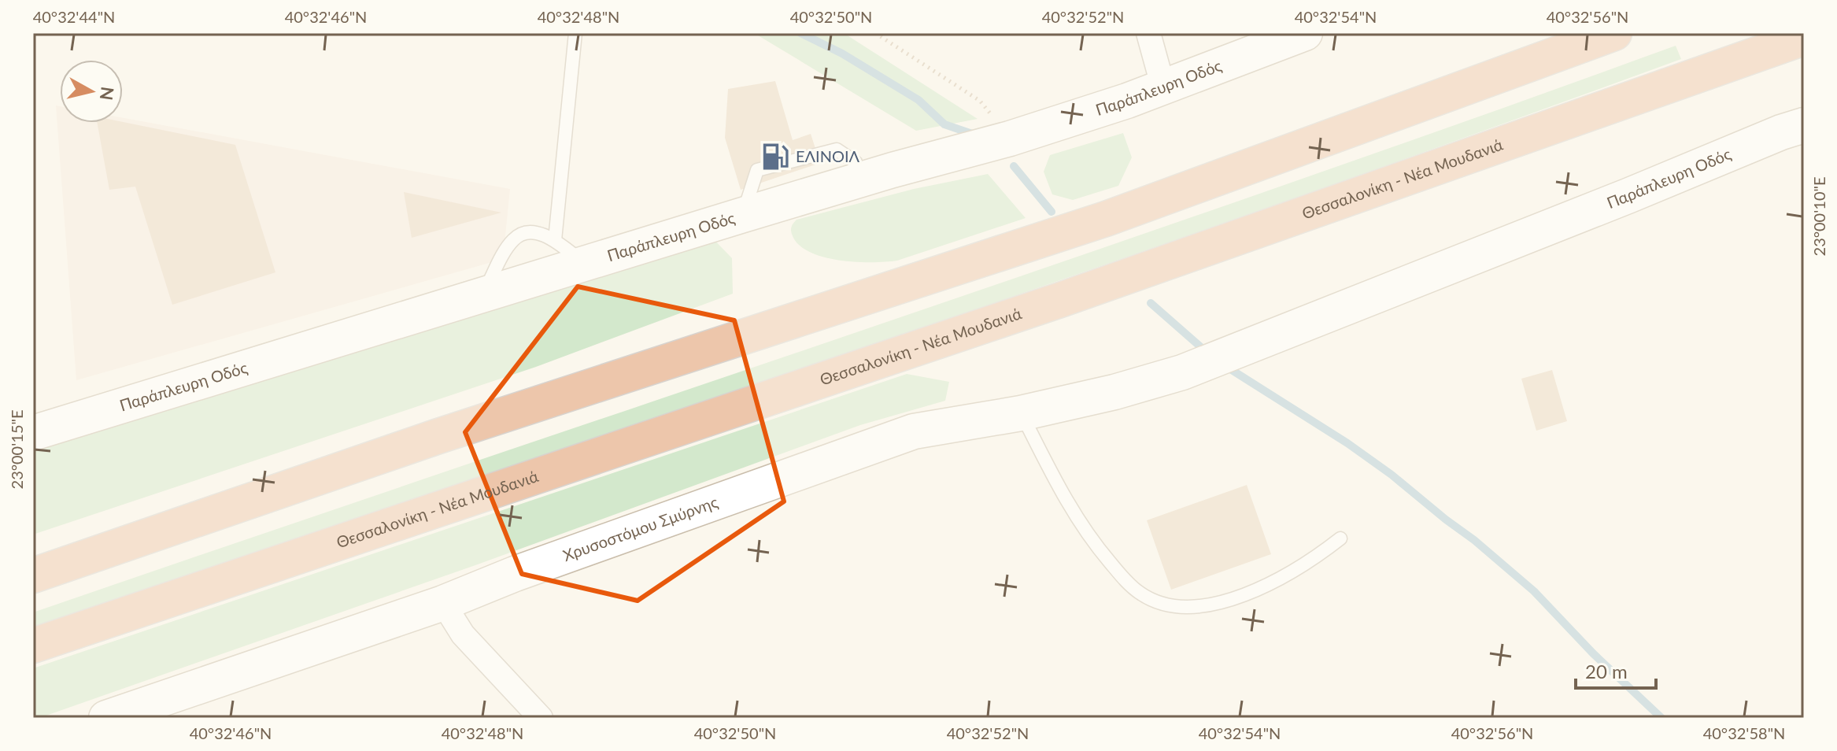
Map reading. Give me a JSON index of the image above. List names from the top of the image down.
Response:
{
  "streets": {
    "highway": ["Θεσσαλονίκη - Νέα Μουδανιά"],
    "street": ["Παράπλευρη Οδός", "Χρυσοστόμου Σμύρνης"]
  },
  "crossings": [
    ["Παράπλευρη Οδός", "Χρυσοστόμου Σμύρνης"]
  ],
  "places": {
    "fuel station": ["ΕΛΙΝΟΙΛ"]
  },
  "scale_bar": "20 m",
  "north": "right",
  "coordinates": [
    "40°32'44\"N",
    "40°32'46\"N",
    "40°32'48\"N",
    "40°32'50\"N",
    "40°32'52\"N",
    "40°32'54\"N",
    "40°32'56\"N",
    "23°00'10\"E",
    "23°00'15\"E",
    "40°32'58\"N"
  ]
}
